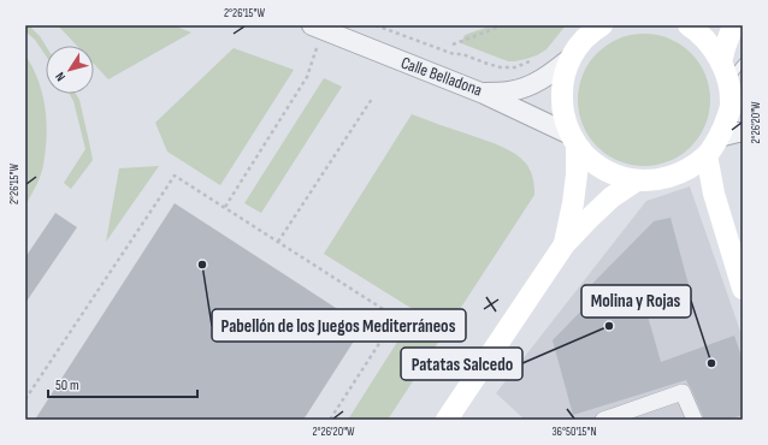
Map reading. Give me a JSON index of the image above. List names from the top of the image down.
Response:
{
  "streets": {
    "street": ["Calle Belladona"]
  },
  "places": ["Pabellón de los Juegos Mediterráneos", "Patatas Salcedo", "Molina y Rojas"],
  "scale_bar": "50 m",
  "north": "bottom left",
  "coordinates": ["2°26'15\"W", "2°26'20\"W", "36°50'15\"N"]
}
